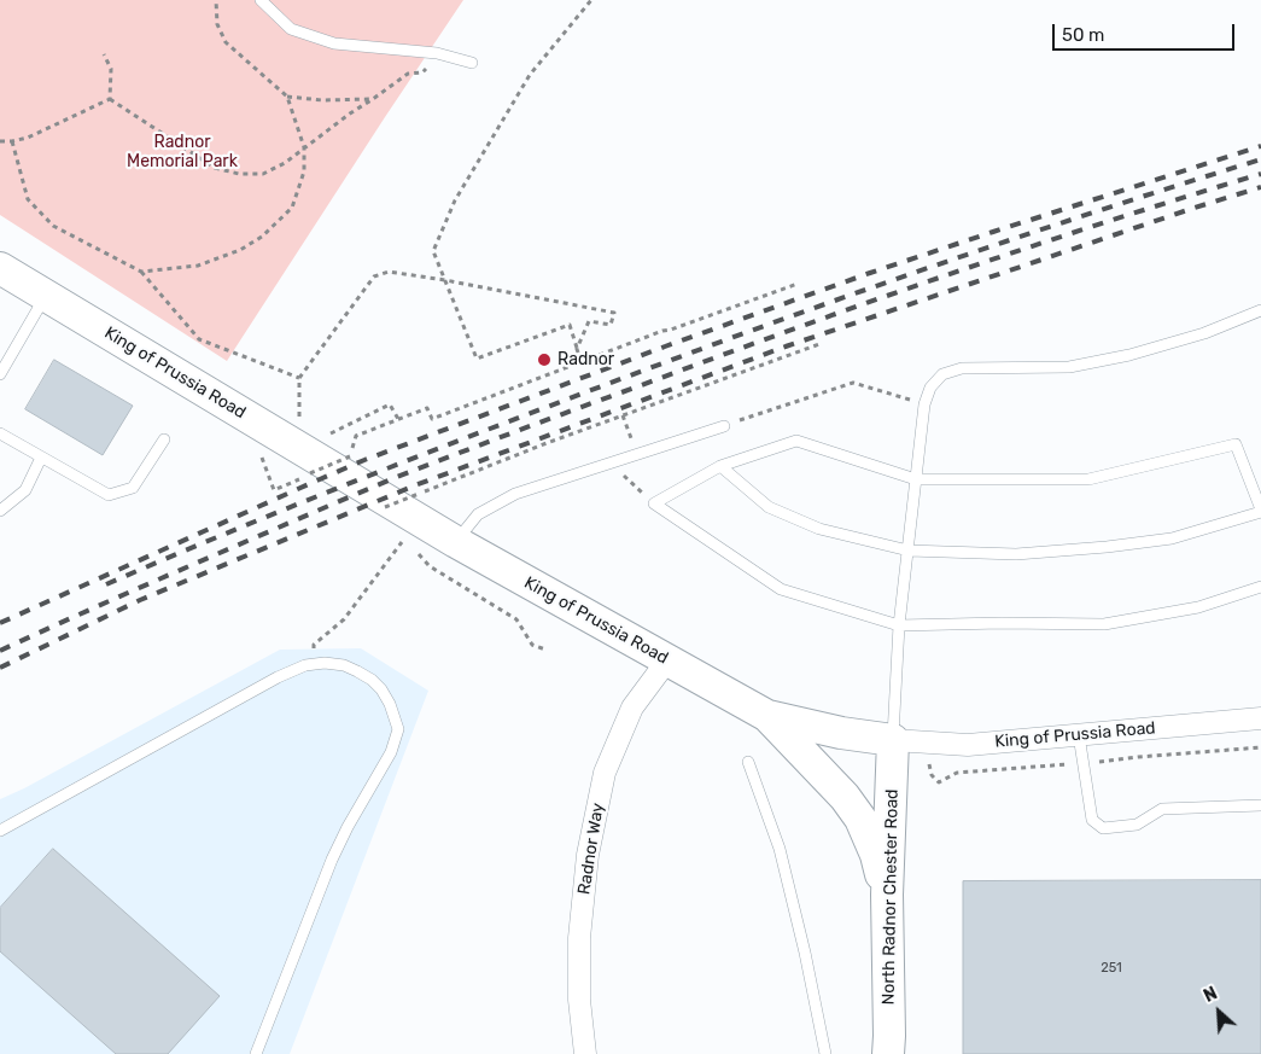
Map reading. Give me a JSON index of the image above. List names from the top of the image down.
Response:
{
  "streets": {
    "main road": ["King of Prussia Road", "North Radnor Chester Road"],
    "street": ["Radnor Way"]
  },
  "crossings": [
    ["King of Prussia Road", "Radnor Way"],
    ["King of Prussia Road", "North Radnor Chester Road"]
  ],
  "parks": ["Radnor Memorial Park"],
  "places": ["Radnor"],
  "house_numbers": ["251"],
  "scale_bar": "50 m",
  "north": "top left"
}
